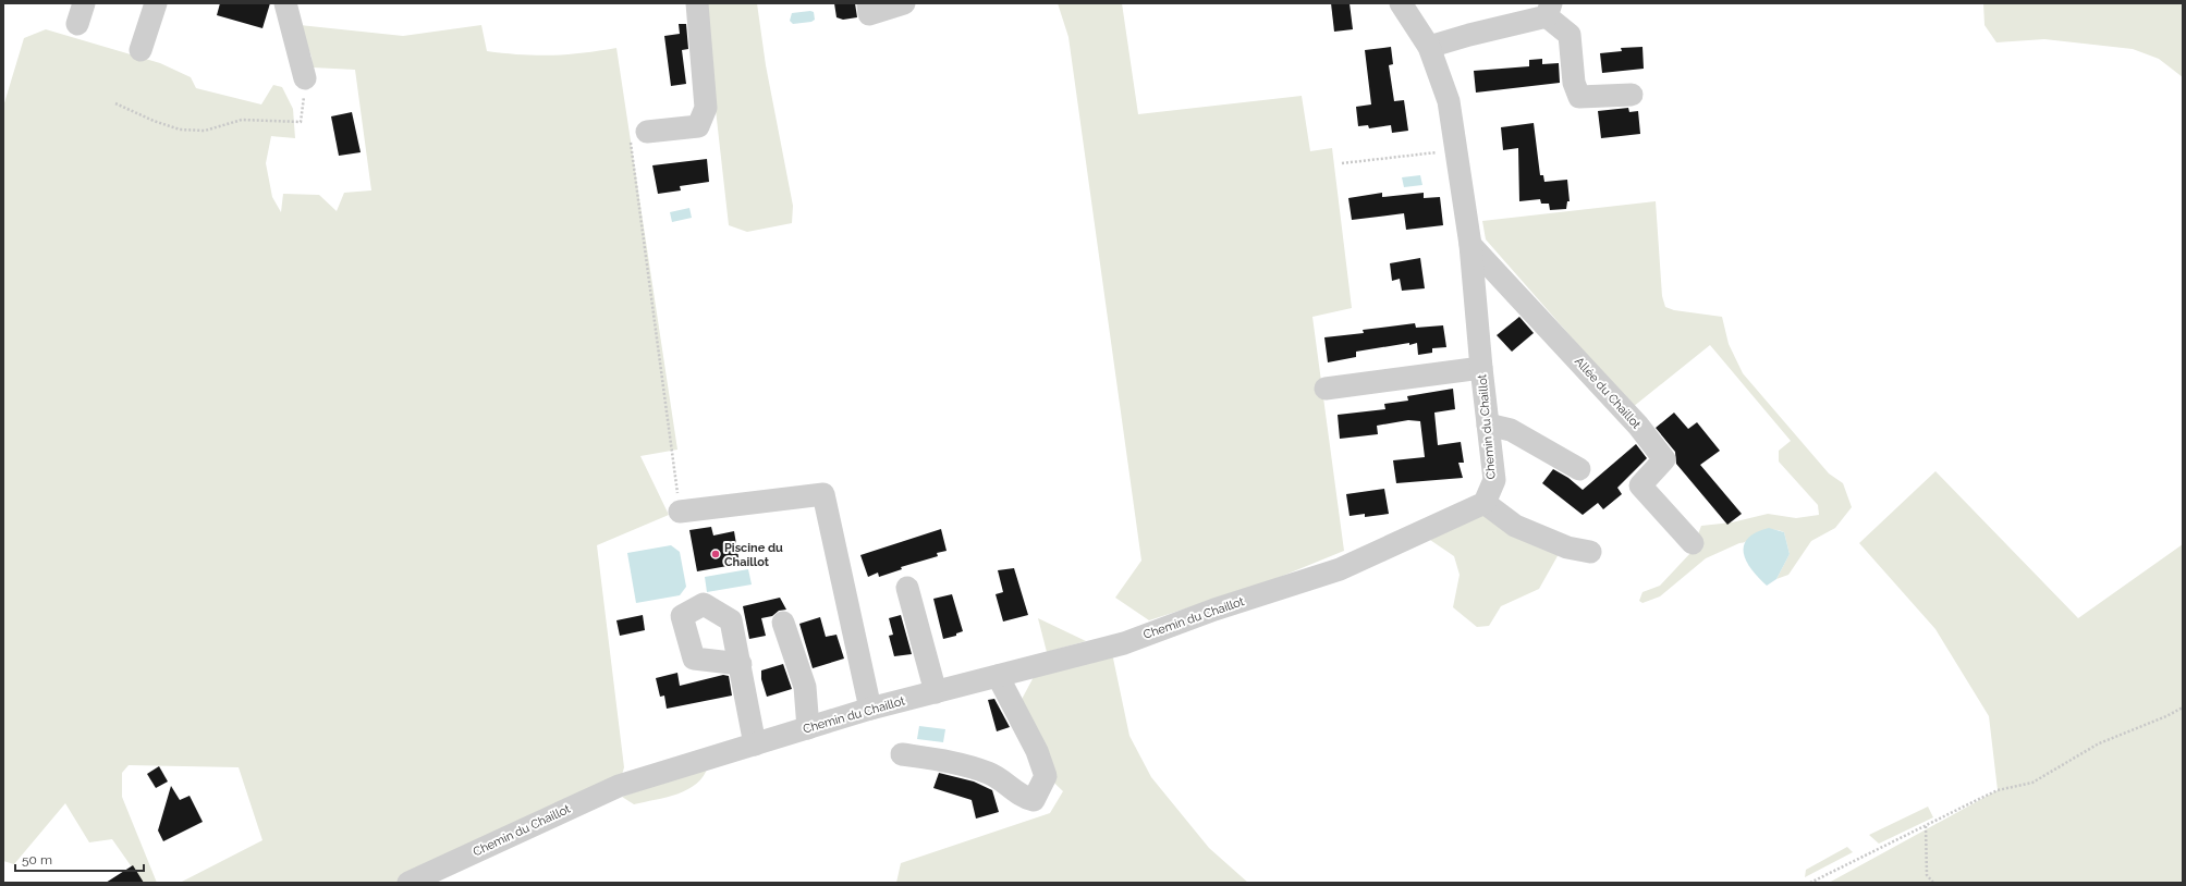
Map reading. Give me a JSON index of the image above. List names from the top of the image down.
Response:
{
  "streets": {
    "street": ["Allée du Chaillot", "Chemin du Chaillot"]
  },
  "crossings": [
    ["Allée du Chaillot", "Chemin du Chaillot"]
  ],
  "places": ["Piscine du Chaillot"],
  "scale_bar": "50 m"
}
